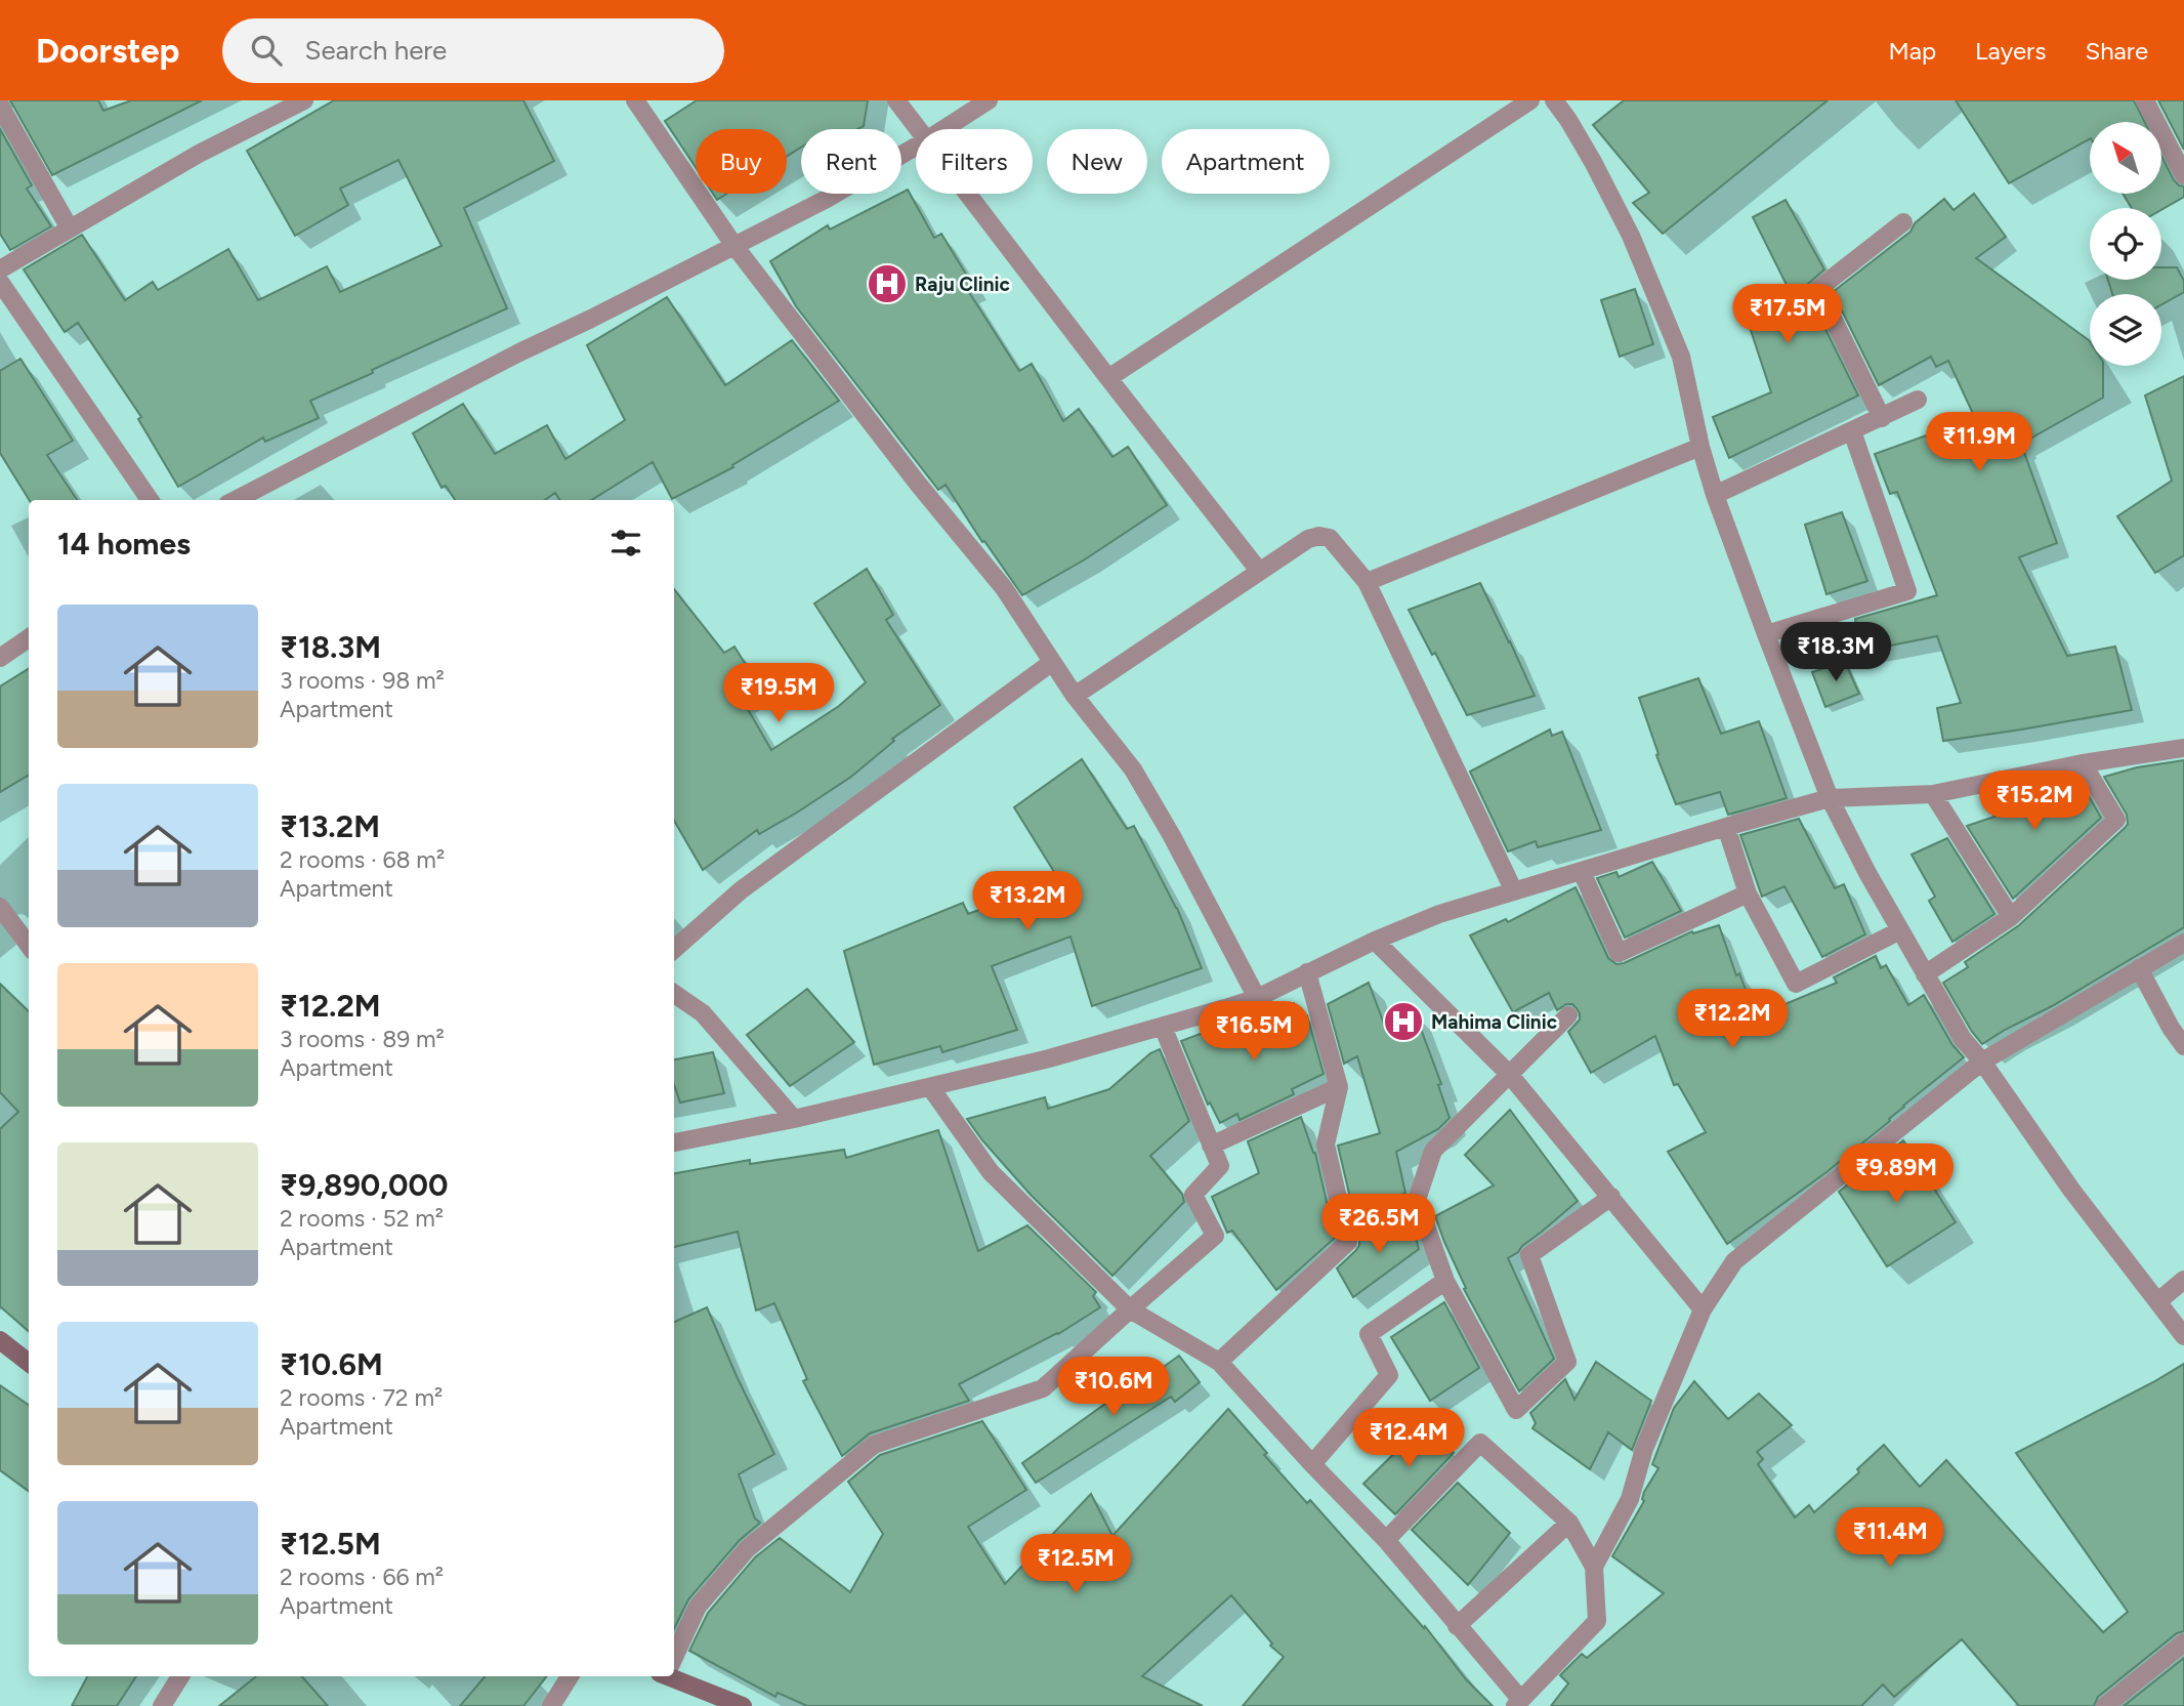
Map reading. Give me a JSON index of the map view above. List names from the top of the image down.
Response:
{
  "places": {
    "hospital": ["Raju Clinic", "Mahima Clinic"]
  },
  "north": "top left",
  "page": {
    "header": "Doorstep",
    "search": "Search here",
    "nav": ["Map", "Layers", "Share"],
    "chip": [
      "Buy",
      "Rent",
      "Filters",
      "New",
      "Apartment"
    ],
    "price": [
      "₹17.5M",
      "₹11.9M",
      "₹18.3M",
      "₹19.5M",
      "₹15.2M",
      "₹13.2M",
      "₹12.2M",
      "₹16.5M",
      "₹9.89M",
      "₹26.5M",
      "₹10.6M",
      "₹12.4M",
      "₹11.4M",
      "₹12.5M"
    ],
    "heading": "14 homes",
    "list": [
      {
        "name": "₹18.3M",
        "note": "3 rooms · 98 m² · Apartment"
      },
      {
        "name": "₹13.2M",
        "note": "2 rooms · 68 m² · Apartment"
      },
      {
        "name": "₹12.2M",
        "note": "3 rooms · 89 m² · Apartment"
      },
      {
        "name": "₹9,890,000",
        "note": "2 rooms · 52 m² · Apartment"
      },
      {
        "name": "₹10.6M",
        "note": "2 rooms · 72 m² · Apartment"
      },
      {
        "name": "₹12.5M",
        "note": "2 rooms · 66 m² · Apartment"
      }
    ]
  }
}
